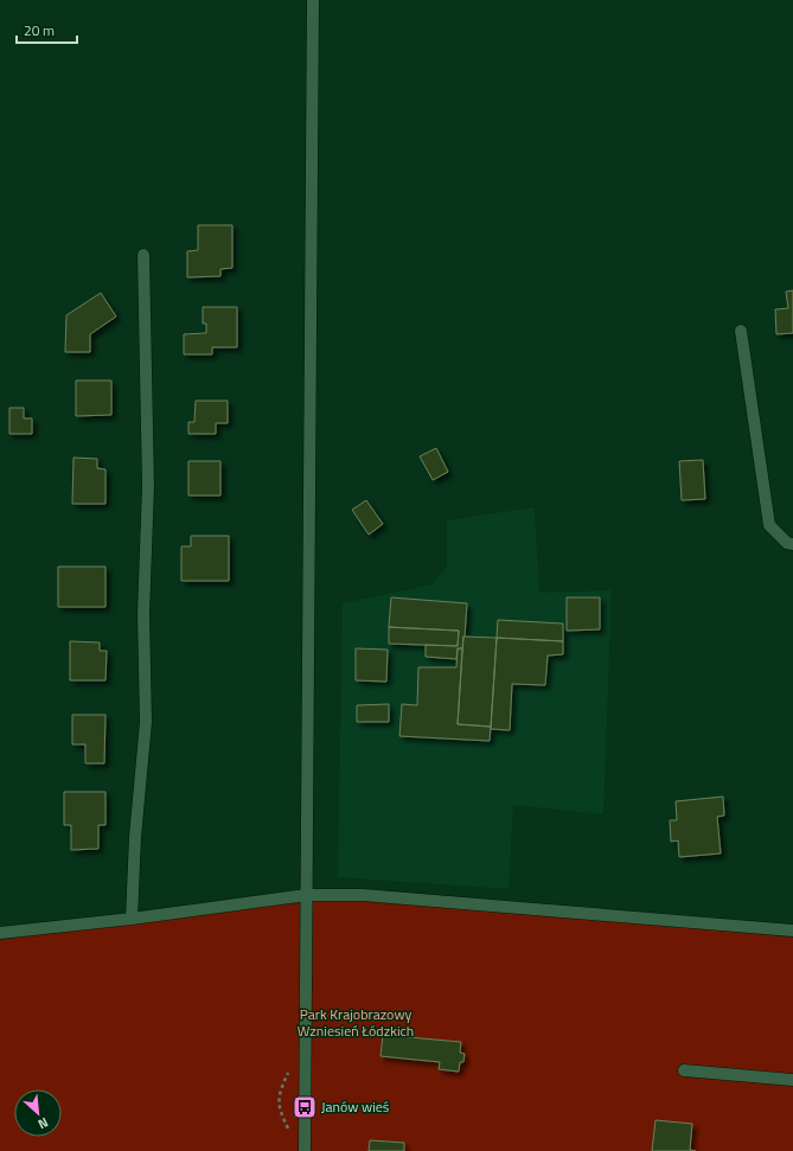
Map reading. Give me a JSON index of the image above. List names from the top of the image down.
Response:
{
  "parks": ["Park Krajobrazowy Wzniesień Łódzkich"],
  "places": {
    "bus stop": ["Janów wieś"]
  },
  "scale_bar": "20 m",
  "north": "bottom right"
}
